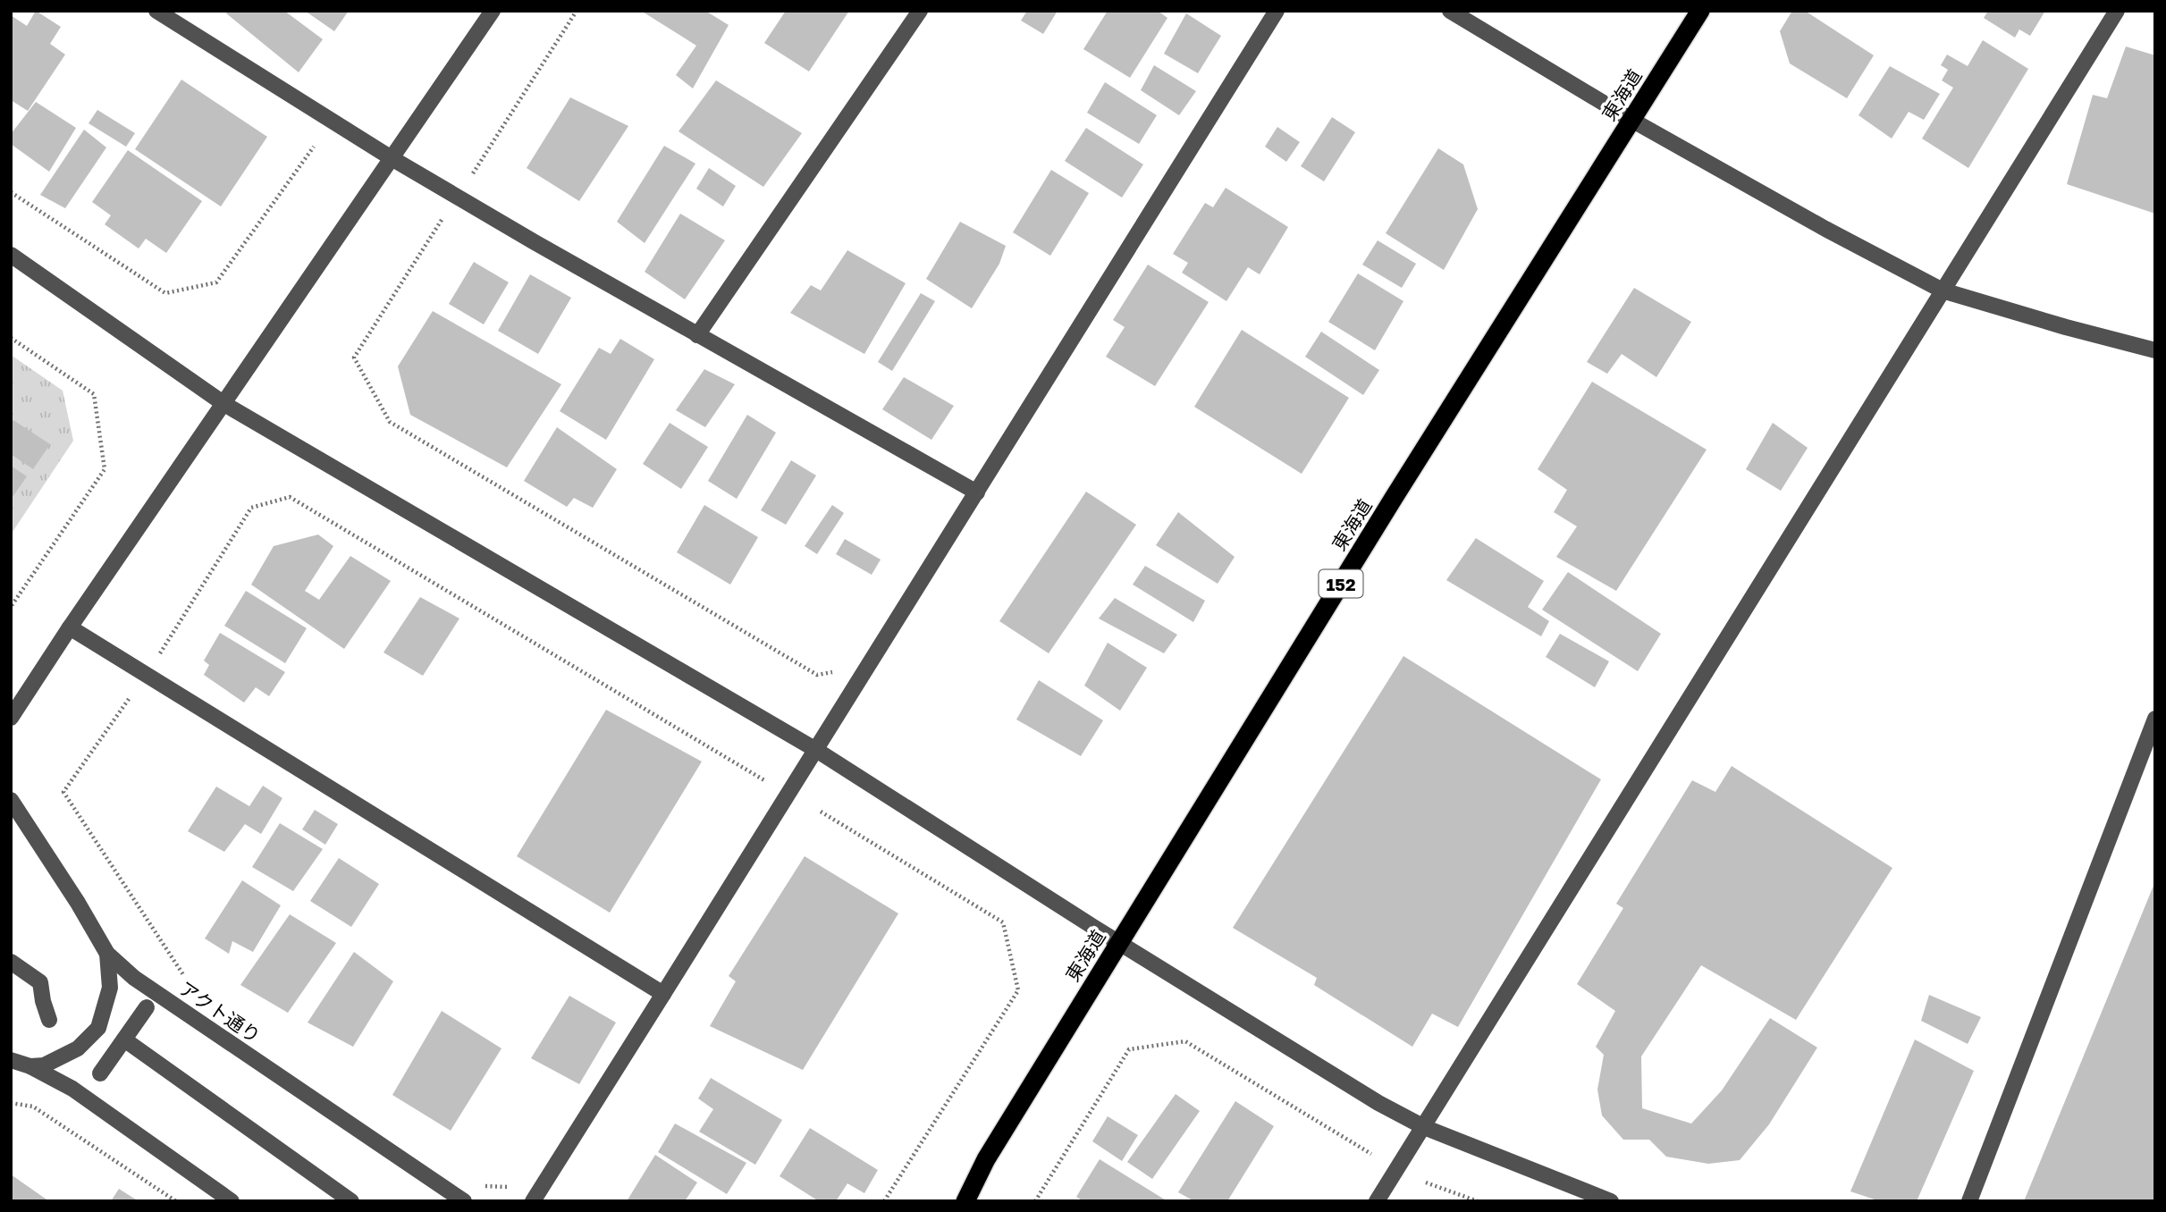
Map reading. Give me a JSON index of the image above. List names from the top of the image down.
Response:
{
  "streets": {
    "highway": ["東海道", "152"],
    "street": ["アクト通り"]
  }
}
